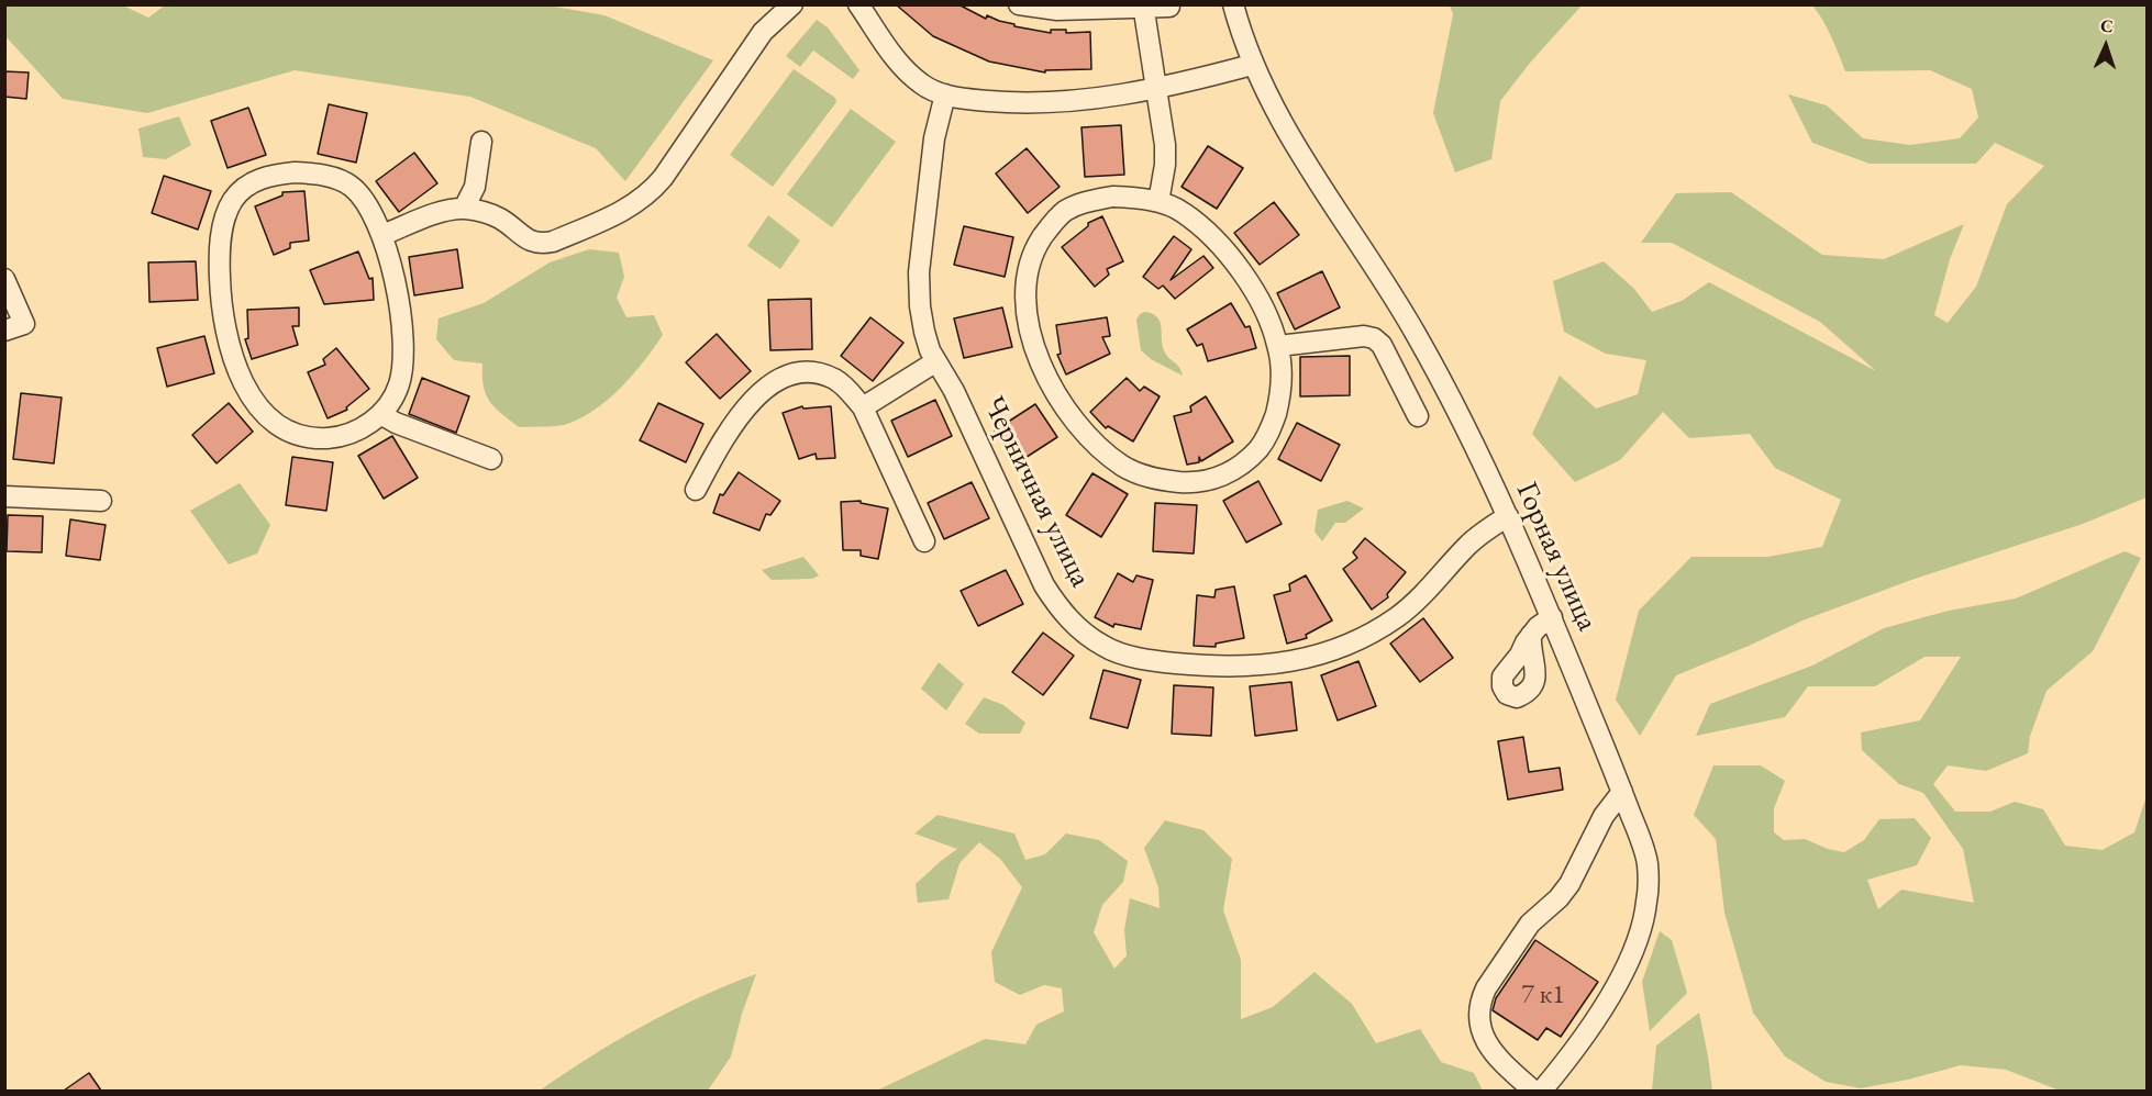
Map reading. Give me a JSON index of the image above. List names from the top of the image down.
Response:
{
  "streets": {
    "street": ["Черничная улица", "Горная улица"]
  },
  "crossings": [
    ["Черничная улица", "Горная улица"]
  ],
  "house_numbers": ["7 к1"],
  "north": "top"
}
